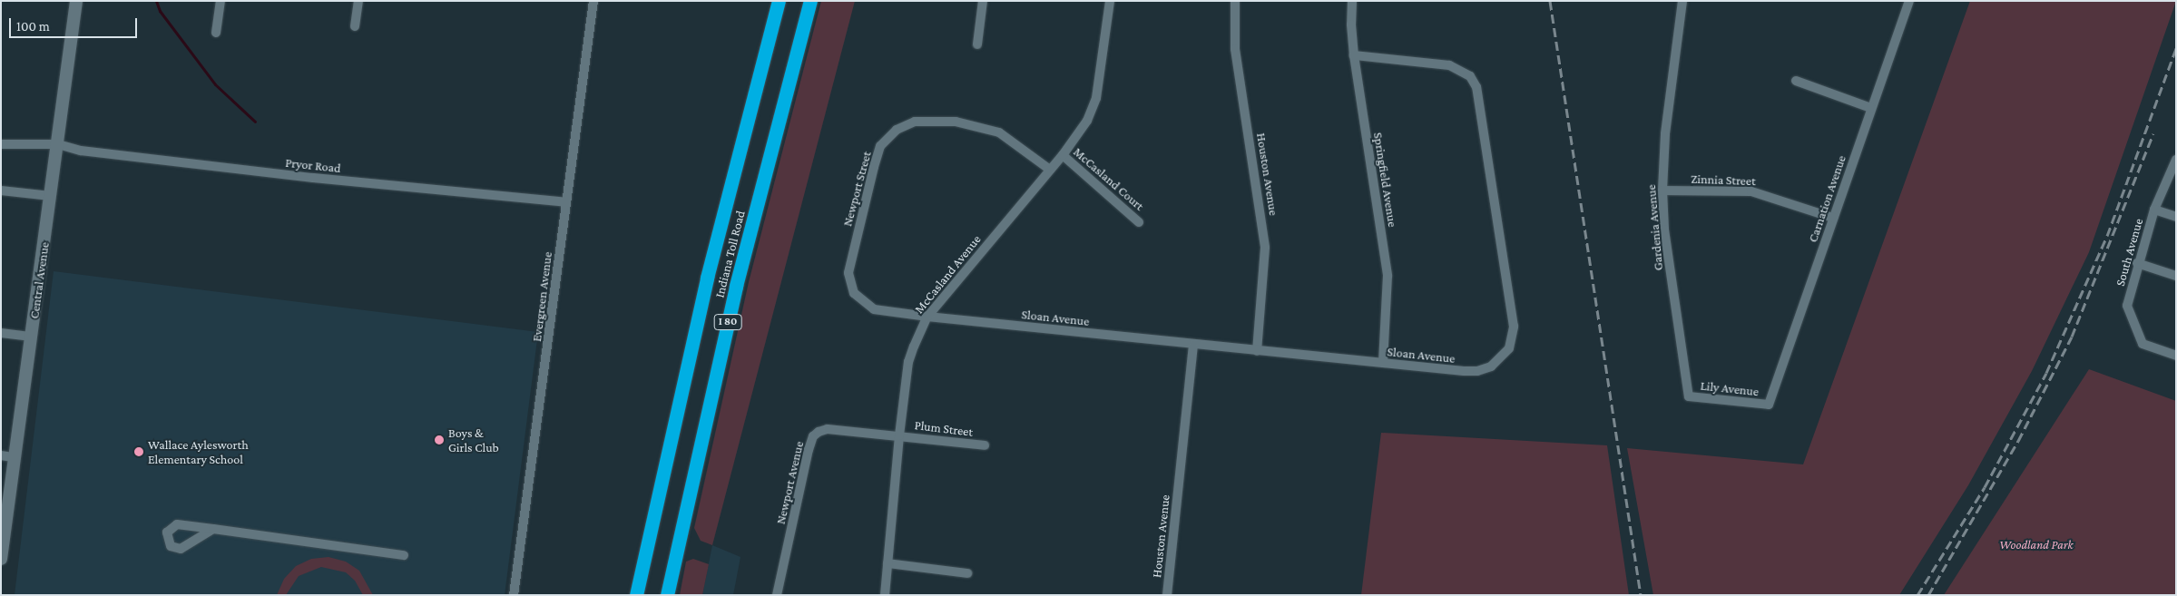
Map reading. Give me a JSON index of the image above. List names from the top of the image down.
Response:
{
  "streets": {
    "highway": ["Indiana Toll Road", "I 80"],
    "main road": ["Central Avenue"],
    "street": [
      "Pryor Road",
      "Houston Avenue",
      "McCasland Court",
      "Springfield Avenue",
      "Zinnia Street",
      "Newport Street",
      "Carnation Avenue",
      "Gardenia Avenue",
      "South Avenue",
      "McCasland Avenue",
      "Evergreen Avenue",
      "Sloan Avenue",
      "Lily Avenue",
      "Plum Street",
      "Newport Avenue"
    ]
  },
  "crossings": [
    ["Pryor Road", "Central Avenue"],
    ["Pryor Road", "Evergreen Avenue"],
    ["Houston Avenue", "Sloan Avenue"],
    ["McCasland Court", "McCasland Avenue"],
    ["Springfield Avenue", "Sloan Avenue"],
    ["Zinnia Street", "Carnation Avenue"],
    ["Zinnia Street", "Gardenia Avenue"],
    ["Newport Street", "McCasland Avenue"],
    ["Newport Street", "Sloan Avenue"],
    ["Carnation Avenue", "Lily Avenue"],
    ["Gardenia Avenue", "Lily Avenue"],
    ["McCasland Avenue", "Sloan Avenue"],
    ["McCasland Avenue", "Plum Street"],
    ["McCasland Avenue", "Newport Avenue"],
    ["Plum Street", "Newport Avenue"]
  ],
  "parks": ["Woodland Park"],
  "places": ["Boys & Girls Club", "Wallace Aylesworth Elementary School"],
  "scale_bar": "100 m"
}
